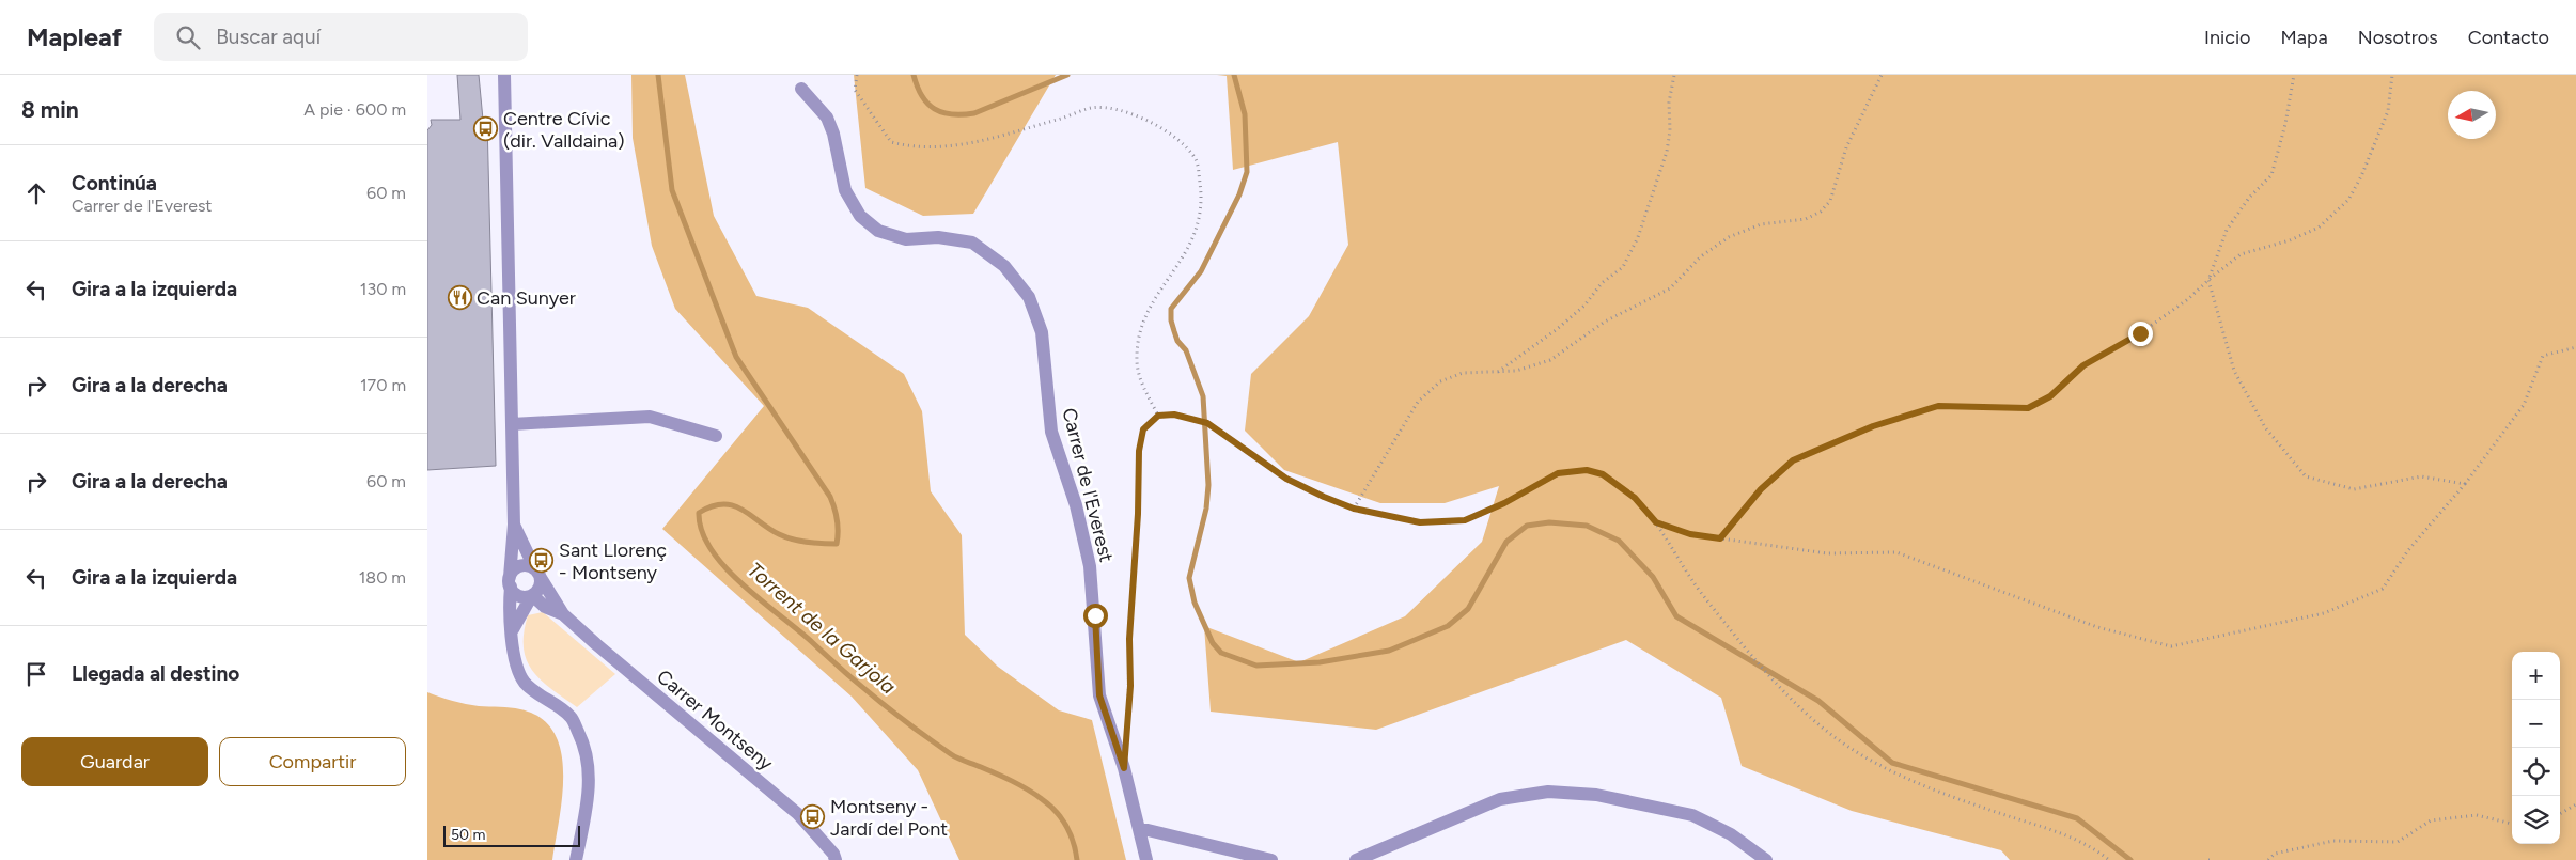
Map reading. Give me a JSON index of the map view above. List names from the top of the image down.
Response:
{
  "streets": {
    "street": ["Carrer de l'Everest", "Carrer Montseny"]
  },
  "water": ["Torrent de la Garjola"],
  "places": {
    "bus stop": ["Centre Cívic (dir. Valldaina)", "Sant Llorenç - Montseny", "Montseny - Jardí del Pont"],
    "restaurant": ["Can Sunyer"]
  },
  "scale_bar": "50 m",
  "north": "left",
  "page": {
    "header": "Mapleaf",
    "search": "Buscar aquí",
    "nav": [
      "Inicio",
      "Mapa",
      "Nosotros",
      "Contacto"
    ],
    "heading": ["8 min", "A pie · 600 m"],
    "list": [
      ["Continúa", "Carrer de l'Everest", "60 m"],
      ["Gira a la izquierda", "130 m"],
      ["Gira a la derecha", "170 m"],
      ["Gira a la derecha", "60 m"],
      ["Gira a la izquierda", "180 m"],
      "Llegada al destino"
    ],
    "map_buttons": ["+", "−"],
    "buttons": ["Guardar", "Compartir"],
    "scale": "50 m"
  }
}
